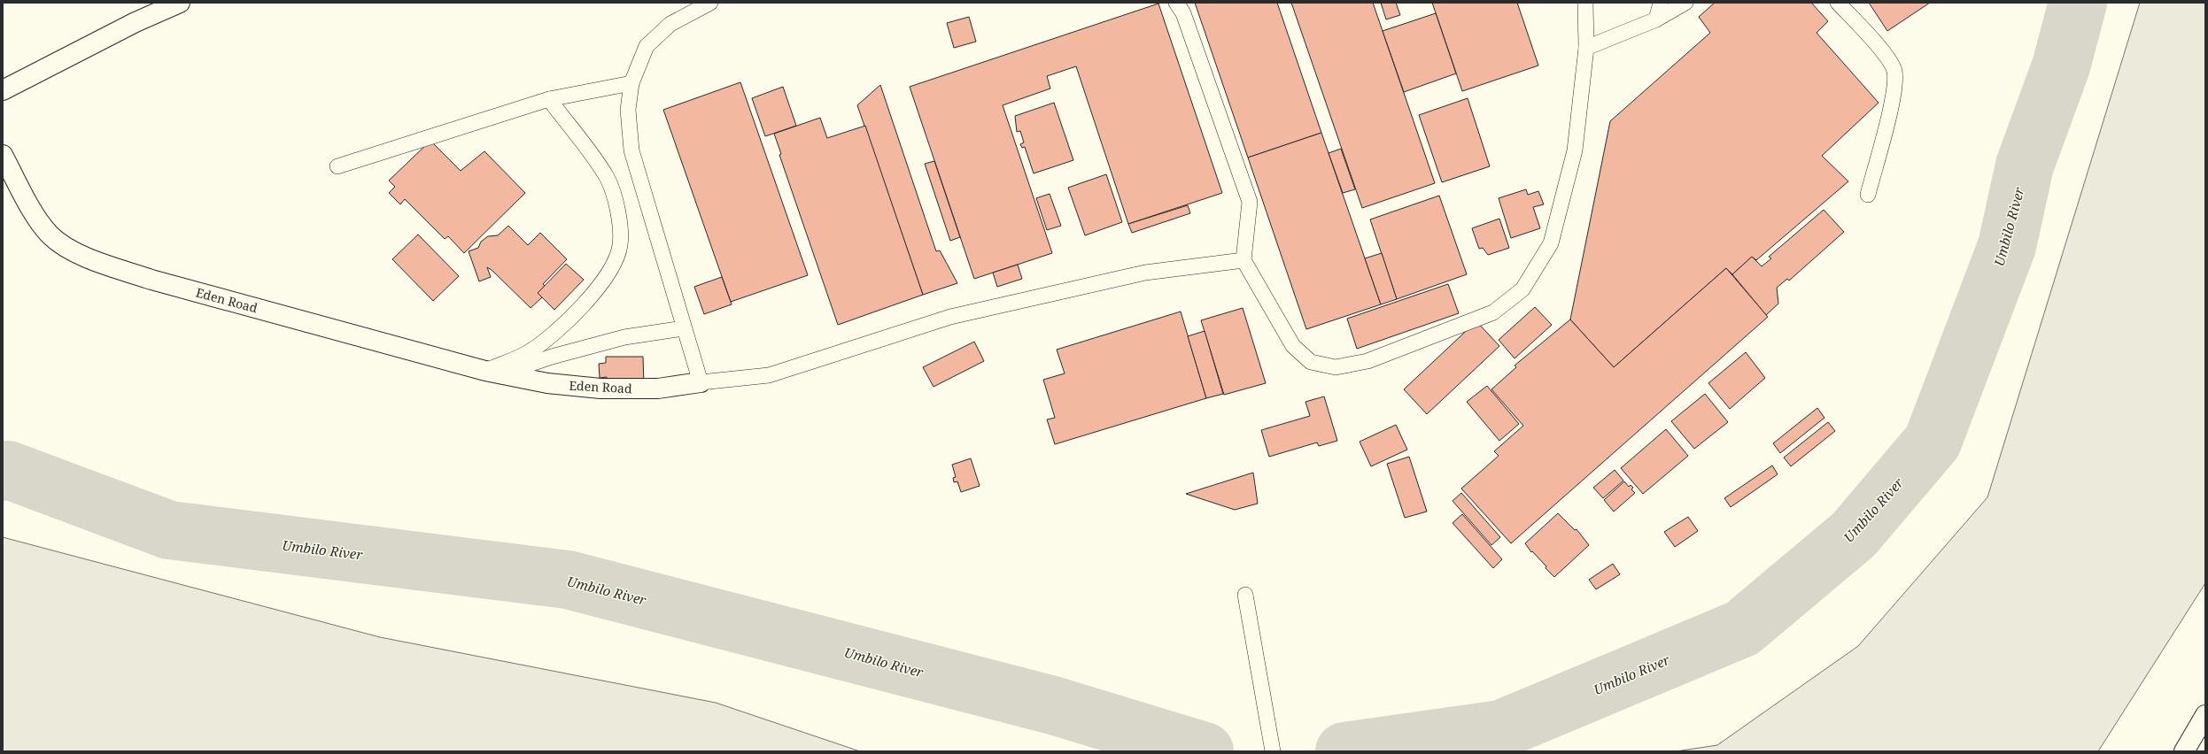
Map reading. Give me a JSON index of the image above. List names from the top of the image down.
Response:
{
  "streets": {
    "main road": ["Eden Road"]
  },
  "water": ["Umbilo River"]
}
